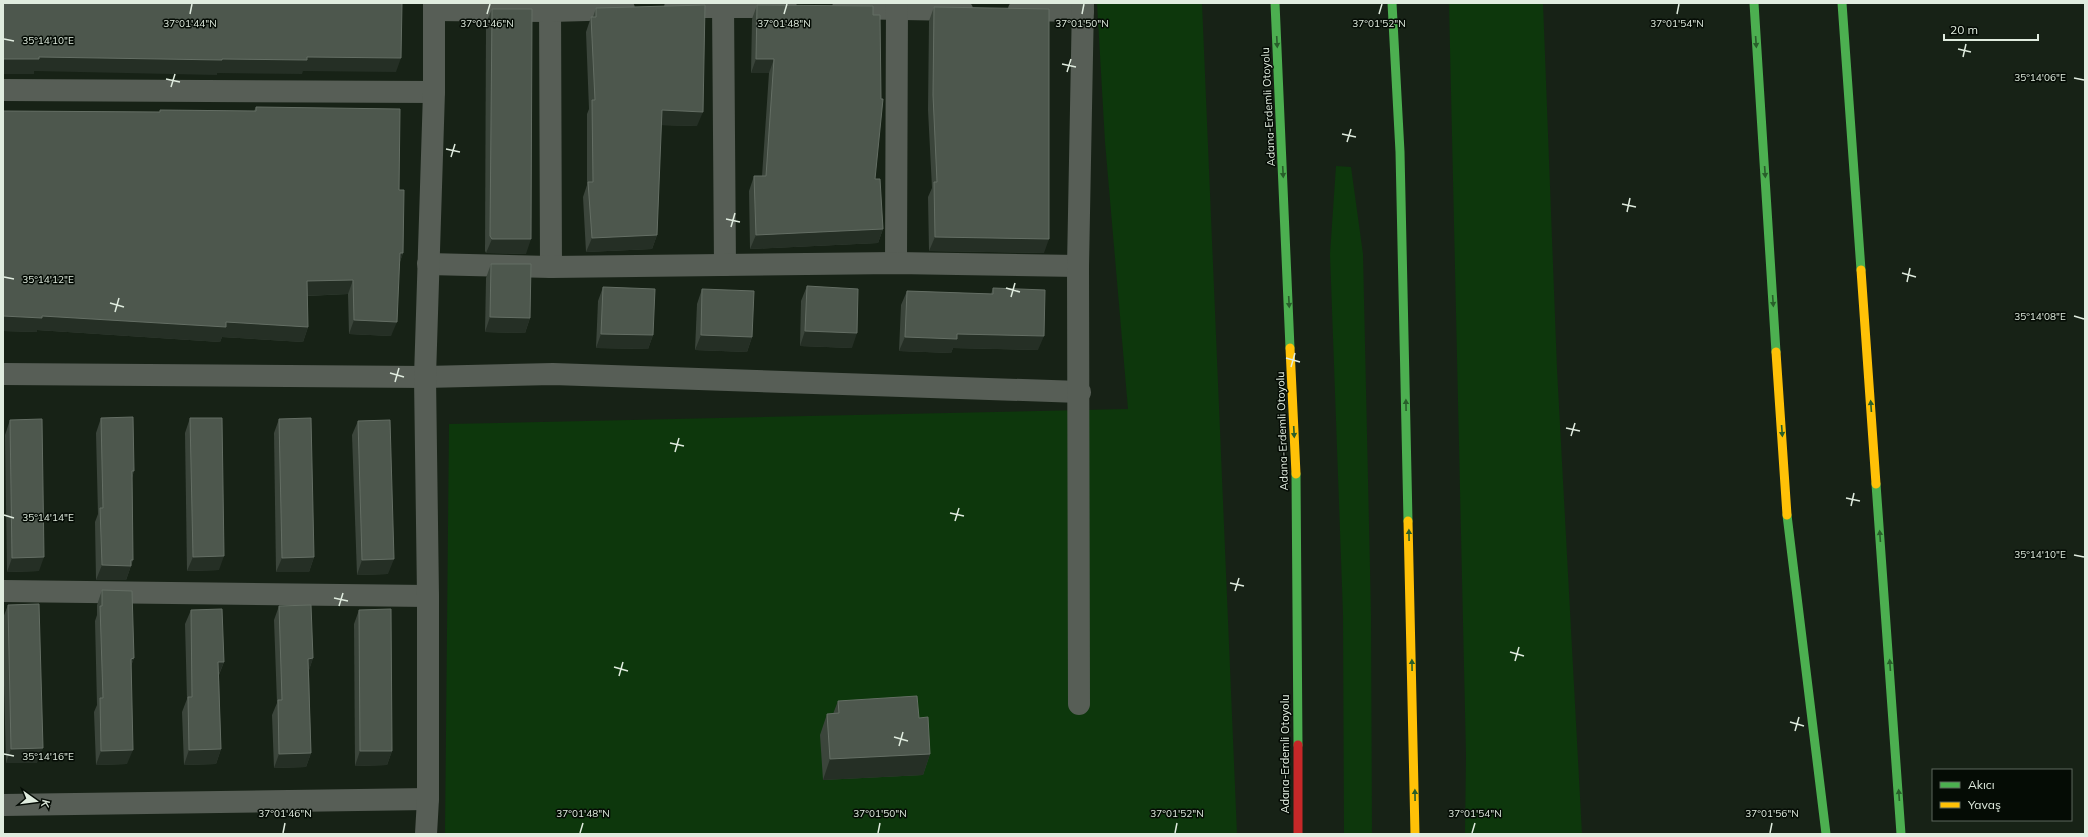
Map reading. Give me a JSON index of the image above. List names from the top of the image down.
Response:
{
  "streets": {
    "main road": ["Adana-Erdemli Otoyolu"]
  },
  "one_way": ["Adana-Erdemli Otoyolu"],
  "legend": ["Akıcı", "Yavaş"],
  "scale_bar": "20 m",
  "north": "right",
  "coordinates": [
    "37°01'44\"N",
    "37°01'46\"N",
    "37°01'48\"N",
    "37°01'50\"N",
    "37°01'52\"N",
    "37°01'54\"N",
    "35°14'10\"E",
    "35°14'06\"E",
    "35°14'12\"E",
    "35°14'08\"E",
    "35°14'14\"E",
    "35°14'16\"E",
    "37°01'56\"N"
  ]
}
